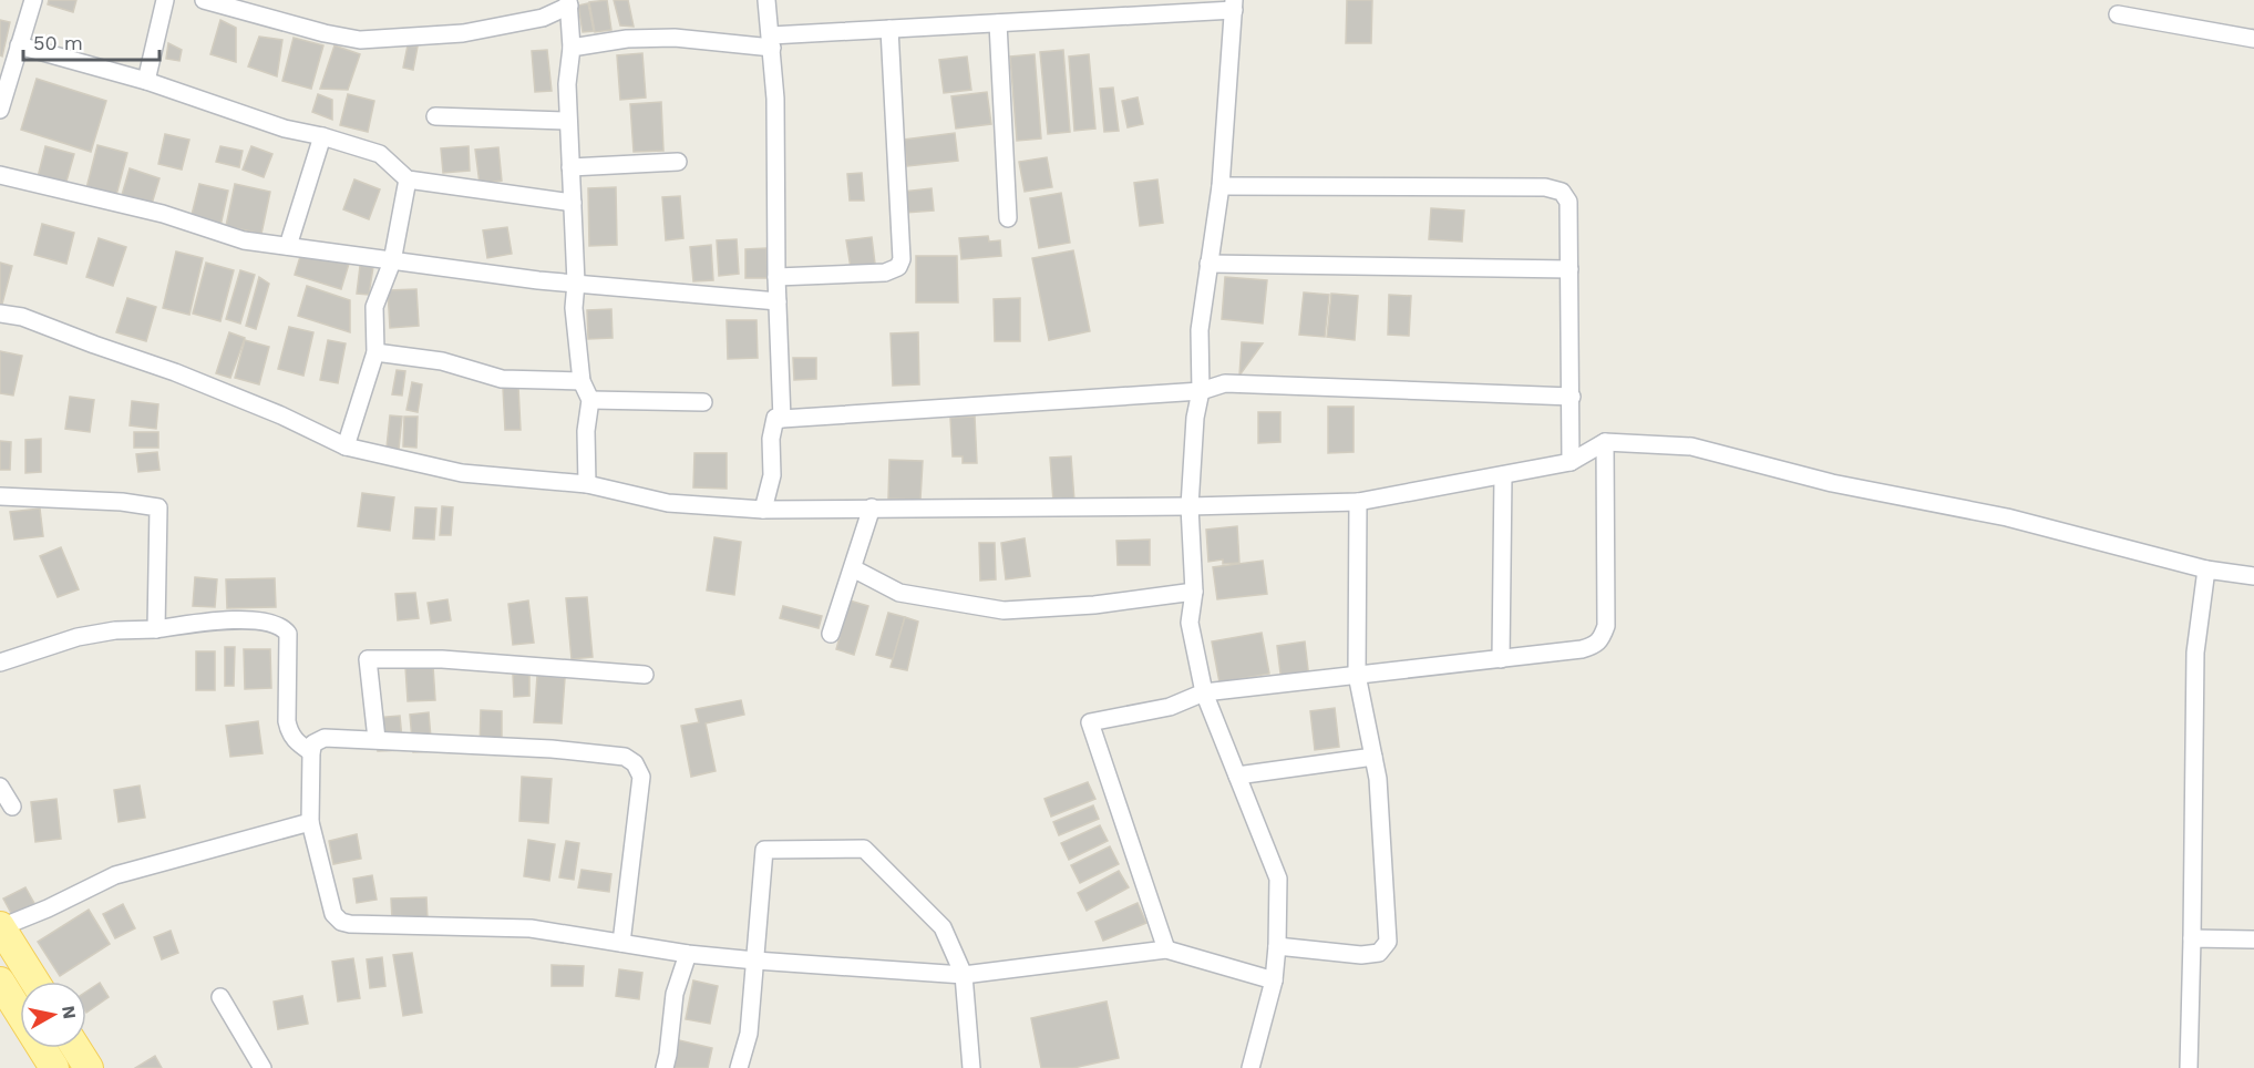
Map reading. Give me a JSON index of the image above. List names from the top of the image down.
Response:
{
  "scale_bar": "50 m",
  "north": "right"
}
